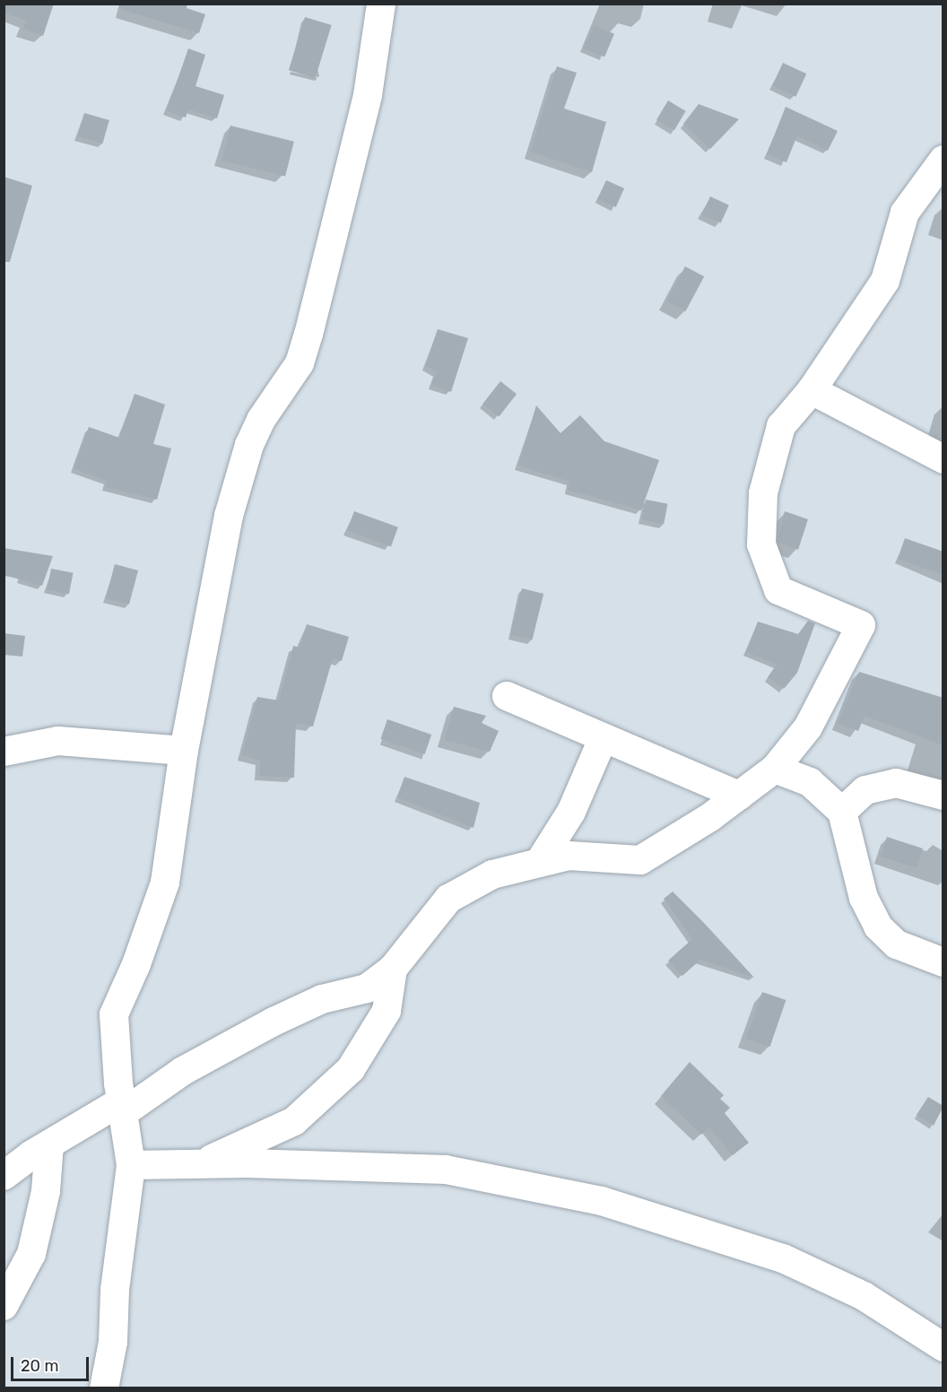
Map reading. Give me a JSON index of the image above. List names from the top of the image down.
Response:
{
  "scale_bar": "20 m"
}
